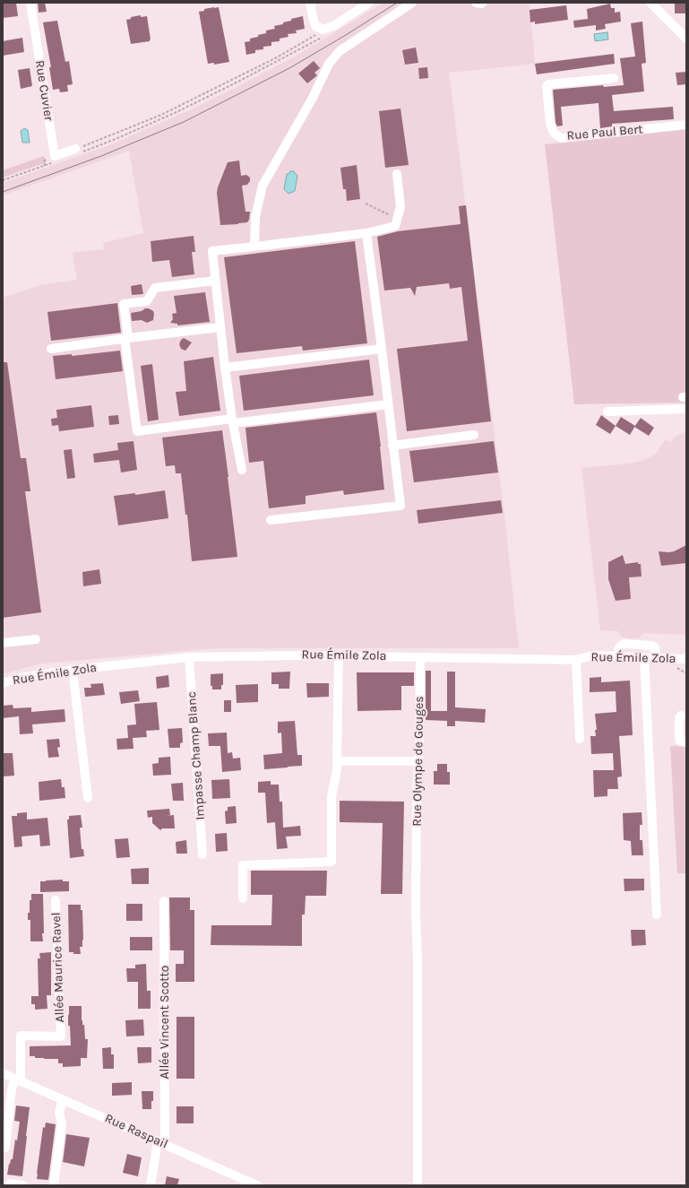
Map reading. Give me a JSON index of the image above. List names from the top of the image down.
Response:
{
  "streets": {
    "street": [
      "Rue Cuvier",
      "Rue Paul Bert",
      "Rue Émile Zola",
      "Impasse Champ Blanc",
      "Rue Olympe de Gouges",
      "Allée Maurice Ravel",
      "Allée Vincent Scotto",
      "Rue Raspail"
    ]
  },
  "crossings": [
    ["Rue Émile Zola", "Impasse Champ Blanc"],
    ["Rue Émile Zola", "Rue Olympe de Gouges"],
    ["Allée Maurice Ravel", "Rue Raspail"],
    ["Allée Vincent Scotto", "Rue Raspail"]
  ]
}
